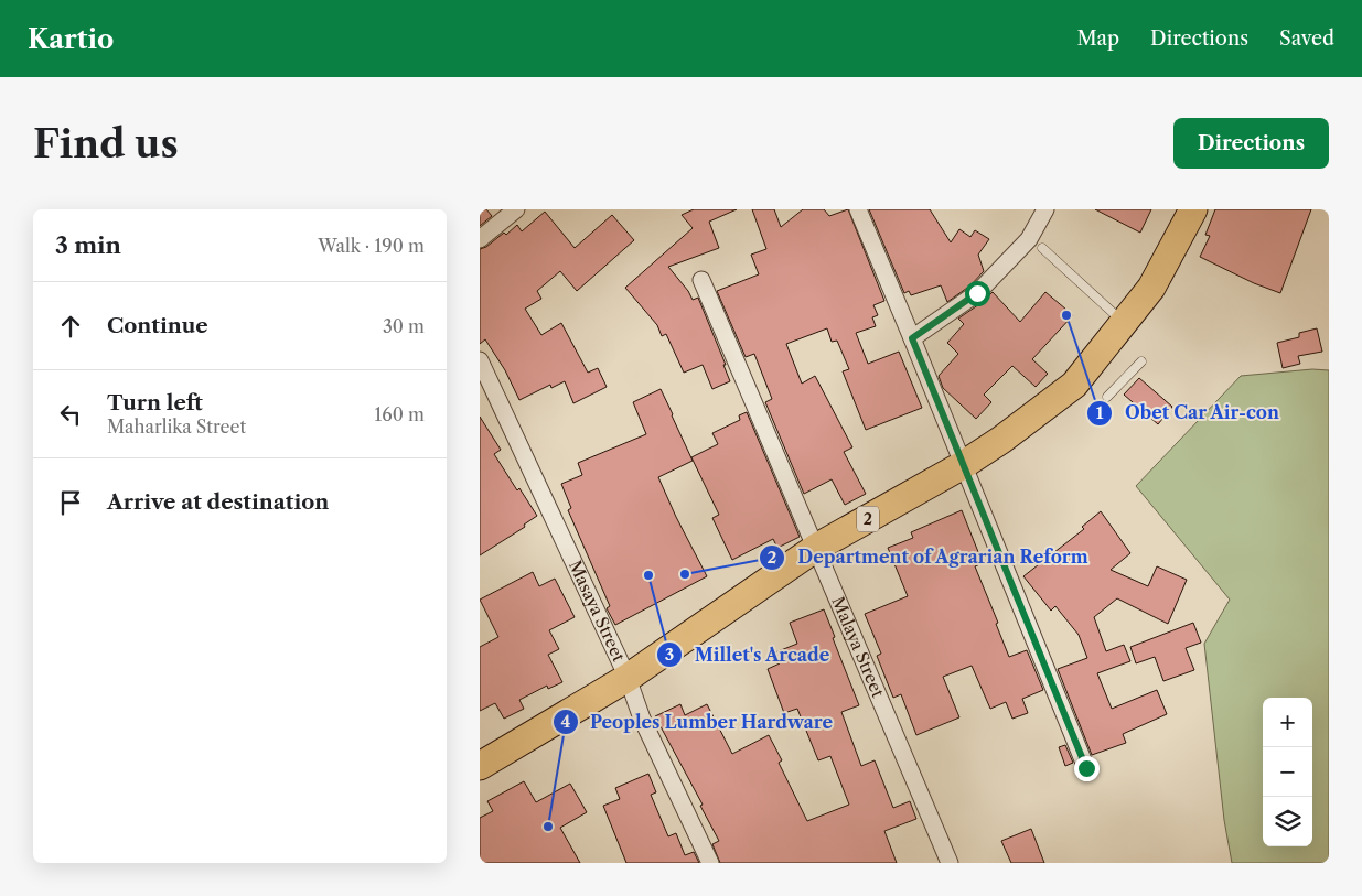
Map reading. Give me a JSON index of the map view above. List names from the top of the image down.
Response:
{
  "streets": {
    "highway": ["2"],
    "street": ["Masaya Street", "Malaya Street"]
  },
  "crossings": [
    ["2", "Masaya Street"],
    ["2", "Malaya Street"]
  ],
  "places": [
    "Obet Car Air-con",
    "Department of Agrarian Reform",
    "Millet's Arcade",
    "Peoples Lumber Hardware"
  ],
  "page": {
    "header": "Kartio",
    "nav": ["Map", "Directions", "Saved"],
    "buttons": "Directions",
    "title": "Find us",
    "heading": ["3 min", "Walk · 190 m"],
    "list": [
      ["Continue", "30 m"],
      ["Turn left", "Maharlika Street", "160 m"],
      "Arrive at destination"
    ],
    "map_buttons": ["+", "−"]
  }
}
